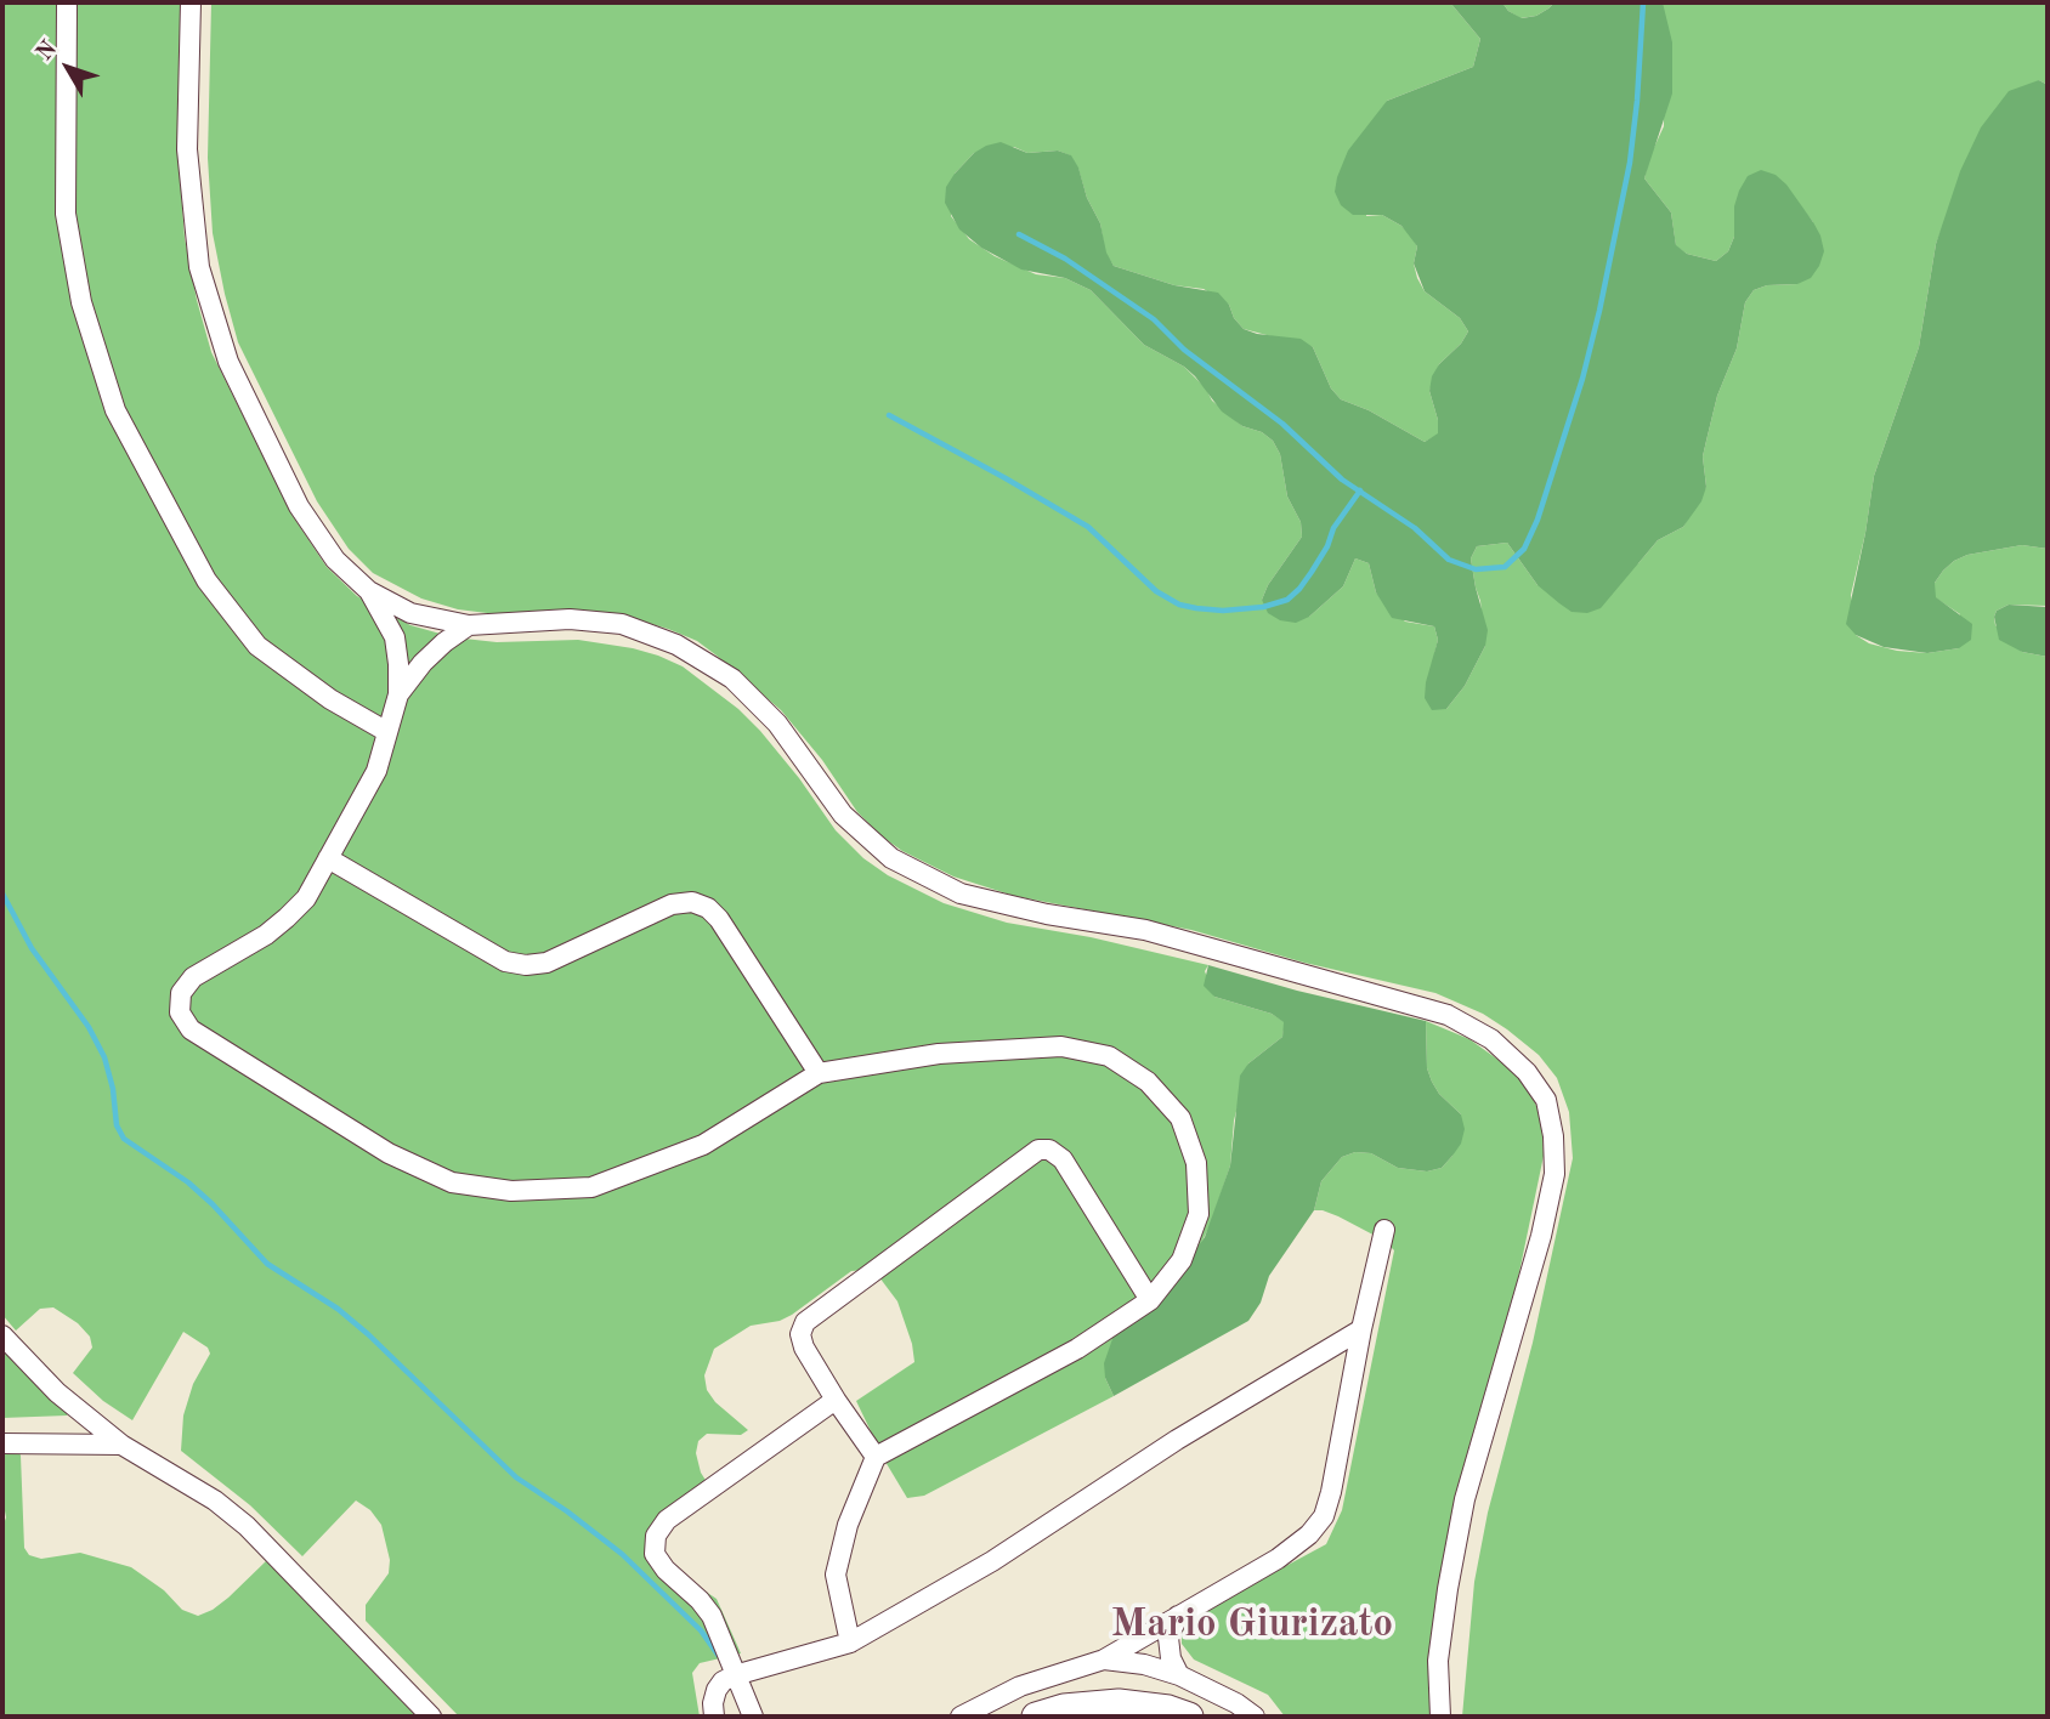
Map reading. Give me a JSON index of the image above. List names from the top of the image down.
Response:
{
  "districts": ["Mario Giurizato"],
  "north": "top left"
}
